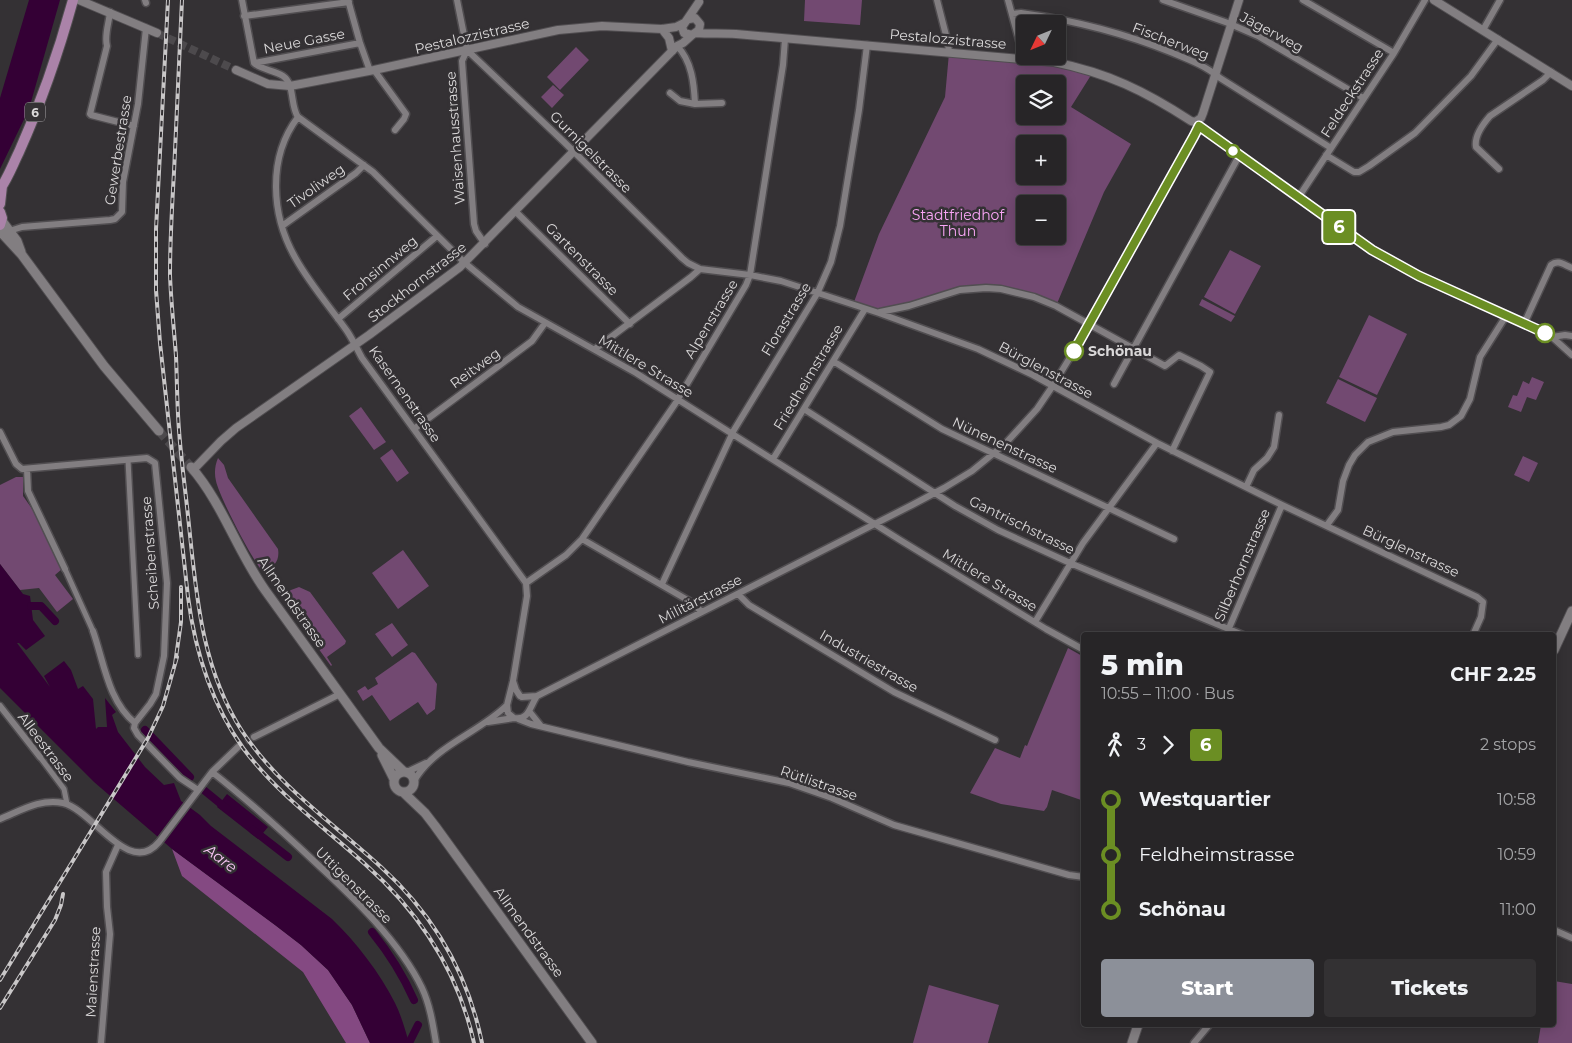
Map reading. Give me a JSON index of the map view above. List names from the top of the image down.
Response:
{
  "streets": {
    "main road": ["6", "Allmendstrasse"],
    "street": [
      "Jägerweg",
      "Pestalozzistrasse",
      "Neue Gasse",
      "Fischerweg",
      "Feldeckstrasse",
      "Waisenhausstrasse",
      "Gewerbestrasse",
      "Gurnigelstrasse",
      "Tivoliweg",
      "Gartenstrasse",
      "Frohsinnweg",
      "Stockhornstrasse",
      "Alpenstrasse",
      "Florastrasse",
      "Mittlere Strasse",
      "Reitweg",
      "Bürglenstrasse",
      "Friedheimstrasse",
      "Kasernenstrasse",
      "Nünenenstrasse",
      "Gantrischstrasse",
      "Scheibenstrasse",
      "Silberhornstrasse",
      "Militärstrasse",
      "Industriestrasse",
      "Alleestrasse",
      "Rütlistrasse",
      "Uttigenstrasse",
      "Maienstrasse"
    ]
  },
  "crossings": [
    ["Jägerweg", "Feldeckstrasse"],
    ["Pestalozzistrasse", "Feldeckstrasse"],
    ["Pestalozzistrasse", "Waisenhausstrasse"],
    ["Pestalozzistrasse", "Gurnigelstrasse"],
    ["Pestalozzistrasse", "Stockhornstrasse"],
    ["Pestalozzistrasse", "Alpenstrasse"],
    ["Pestalozzistrasse", "Florastrasse"],
    ["Pestalozzistrasse", "Militärstrasse"],
    ["Fischerweg", "Feldeckstrasse"],
    ["Waisenhausstrasse", "Gurnigelstrasse"],
    ["Waisenhausstrasse", "Stockhornstrasse"],
    ["Gurnigelstrasse", "Stockhornstrasse"],
    ["Gurnigelstrasse", "Bürglenstrasse"],
    ["Tivoliweg", "Mittlere Strasse"],
    ["Tivoliweg", "Kasernenstrasse"],
    ["Gartenstrasse", "Stockhornstrasse"],
    ["Frohsinnweg", "Mittlere Strasse"],
    ["Frohsinnweg", "Kasernenstrasse"],
    ["Stockhornstrasse", "Mittlere Strasse"],
    ["Stockhornstrasse", "Kasernenstrasse"],
    ["Stockhornstrasse", "Allmendstrasse"],
    ["Alpenstrasse", "Mittlere Strasse"],
    ["Alpenstrasse", "Bürglenstrasse"],
    ["Alpenstrasse", "Kasernenstrasse"],
    ["Florastrasse", "Mittlere Strasse"],
    ["Florastrasse", "Bürglenstrasse"],
    ["Mittlere Strasse", "Reitweg"],
    ["Mittlere Strasse", "Friedheimstrasse"],
    ["Mittlere Strasse", "Kasernenstrasse"],
    ["Mittlere Strasse", "Militärstrasse"],
    ["Reitweg", "Kasernenstrasse"],
    ["Bürglenstrasse", "Friedheimstrasse"],
    ["Bürglenstrasse", "Silberhornstrasse"],
    ["Bürglenstrasse", "Militärstrasse"],
    ["Friedheimstrasse", "Nünenenstrasse"],
    ["Friedheimstrasse", "Gantrischstrasse"],
    ["Nünenenstrasse", "Militärstrasse"],
    ["Gantrischstrasse", "Silberhornstrasse"],
    ["Gantrischstrasse", "Militärstrasse"],
    ["Militärstrasse", "Industriestrasse"],
    ["Militärstrasse", "Rütlistrasse"]
  ],
  "water": ["Aare"],
  "parks": ["Stadtfriedhof Thun"],
  "places": ["Schönau"],
  "lines": ["bus line 6"],
  "north": "bottom left",
  "page": {
    "on_map": "6",
    "map_buttons": ["+", "−"],
    "heading": ["5 min", "10:55 – 11:00 · Bus", "CHF 2.25"],
    "legs": ["3", "6", "2 stops"],
    "list": [
      {
        "name": "Westquartier",
        "value": "10:58"
      },
      {
        "name": "Feldheimstrasse",
        "value": "10:59"
      },
      {
        "name": "Schönau",
        "value": "11:00"
      }
    ],
    "buttons": ["Start", "Tickets"]
  }
}
